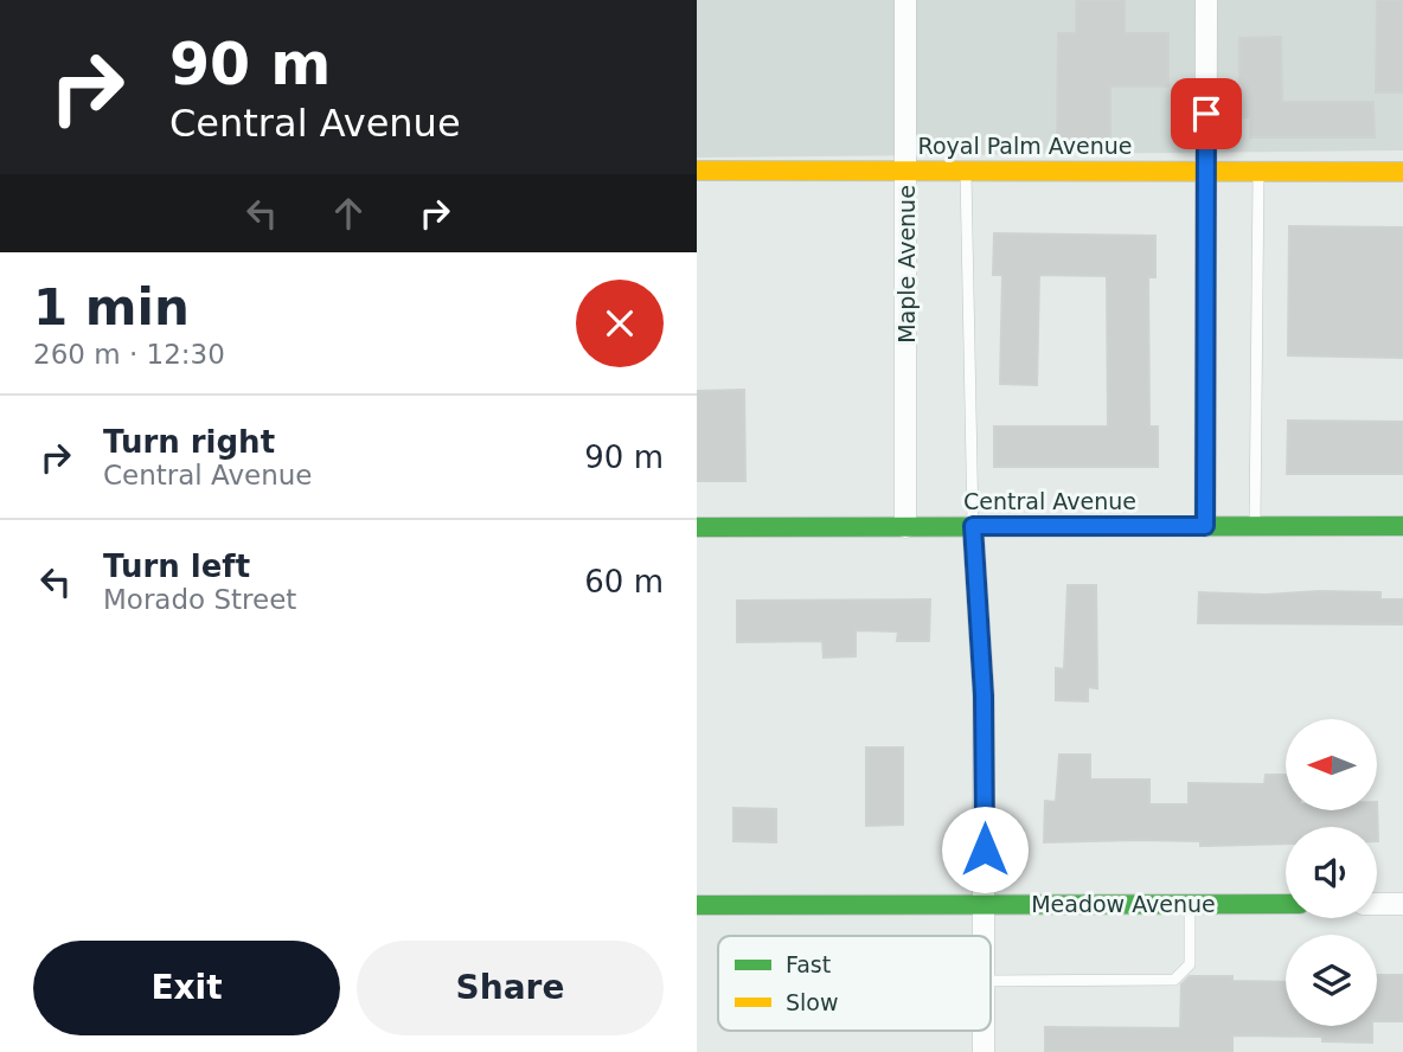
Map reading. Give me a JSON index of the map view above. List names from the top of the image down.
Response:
{
  "streets": {
    "street": [
      "Royal Palm Avenue",
      "Maple Avenue",
      "Central Avenue",
      "Meadow Avenue"
    ]
  },
  "crossings": [
    ["Royal Palm Avenue", "Maple Avenue"],
    ["Maple Avenue", "Central Avenue"]
  ],
  "legend": ["Fast", "Slow"],
  "north": "left",
  "page": {
    "turn": ["90 m", "Central Avenue"],
    "heading": ["1 min", "260 m · 12:30"],
    "list": [
      {
        "name": "Turn right",
        "note": "Central Avenue",
        "value": "90 m"
      },
      {
        "name": "Turn left",
        "note": "Morado Street",
        "value": "60 m"
      }
    ],
    "buttons": ["Exit", "Share"]
  }
}
